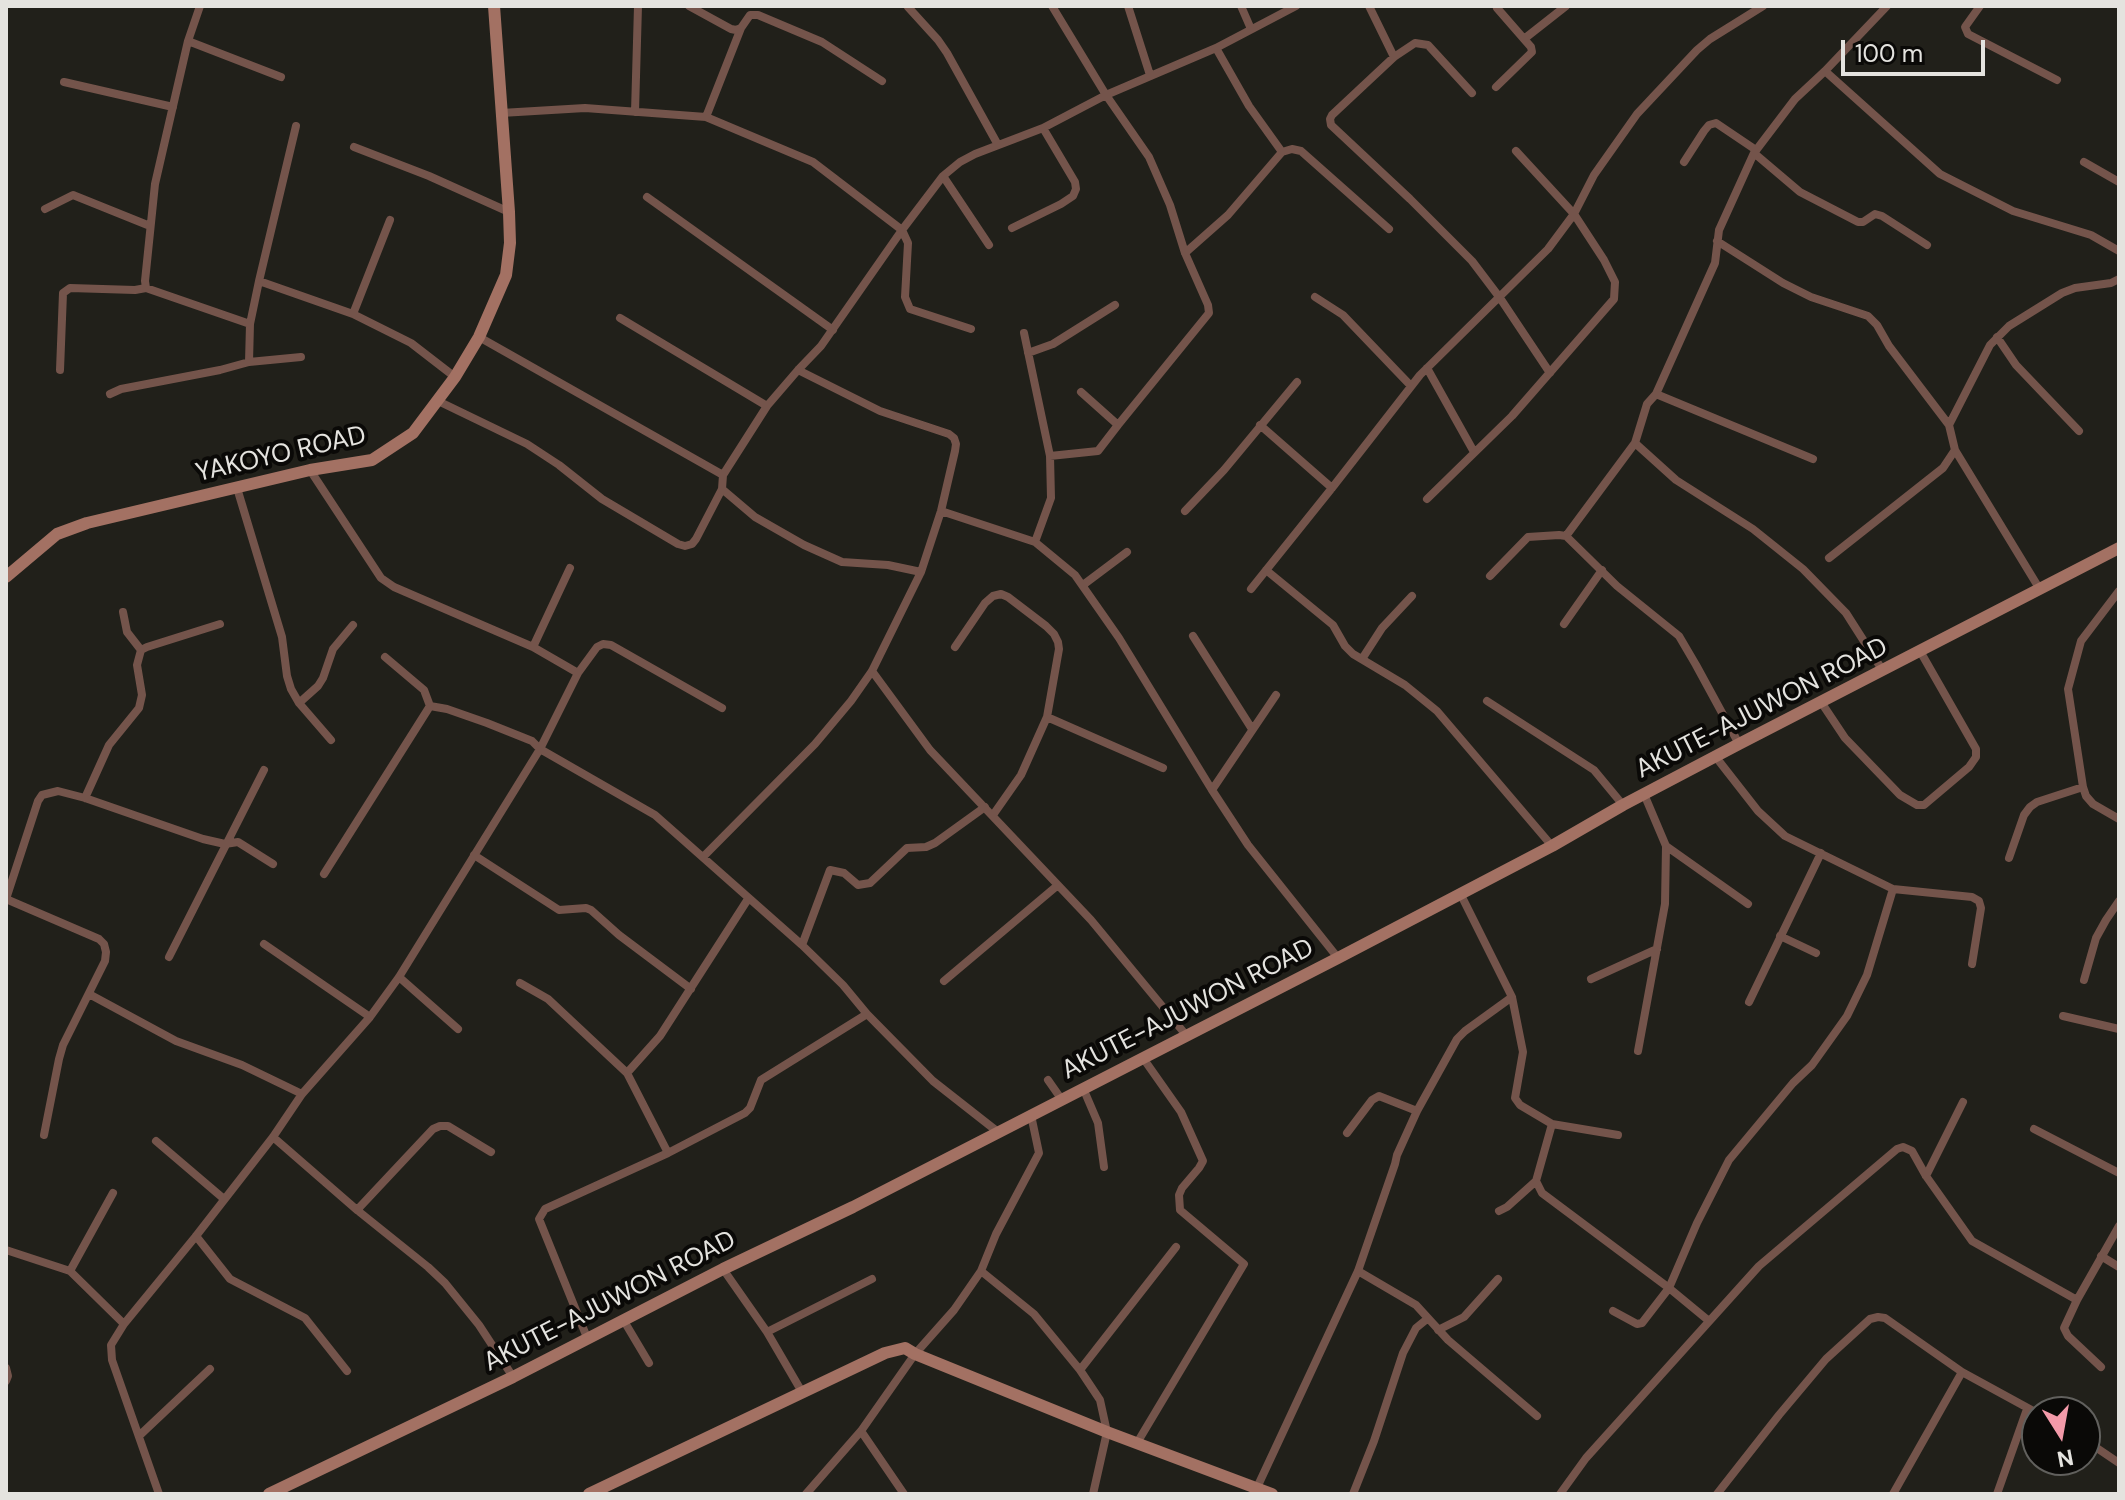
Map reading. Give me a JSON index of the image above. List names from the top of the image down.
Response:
{
  "streets": {
    "main road": ["YAKOYO ROAD", "AKUTE-AJUWON ROAD"]
  },
  "scale_bar": "100 m",
  "north": "bottom"
}
